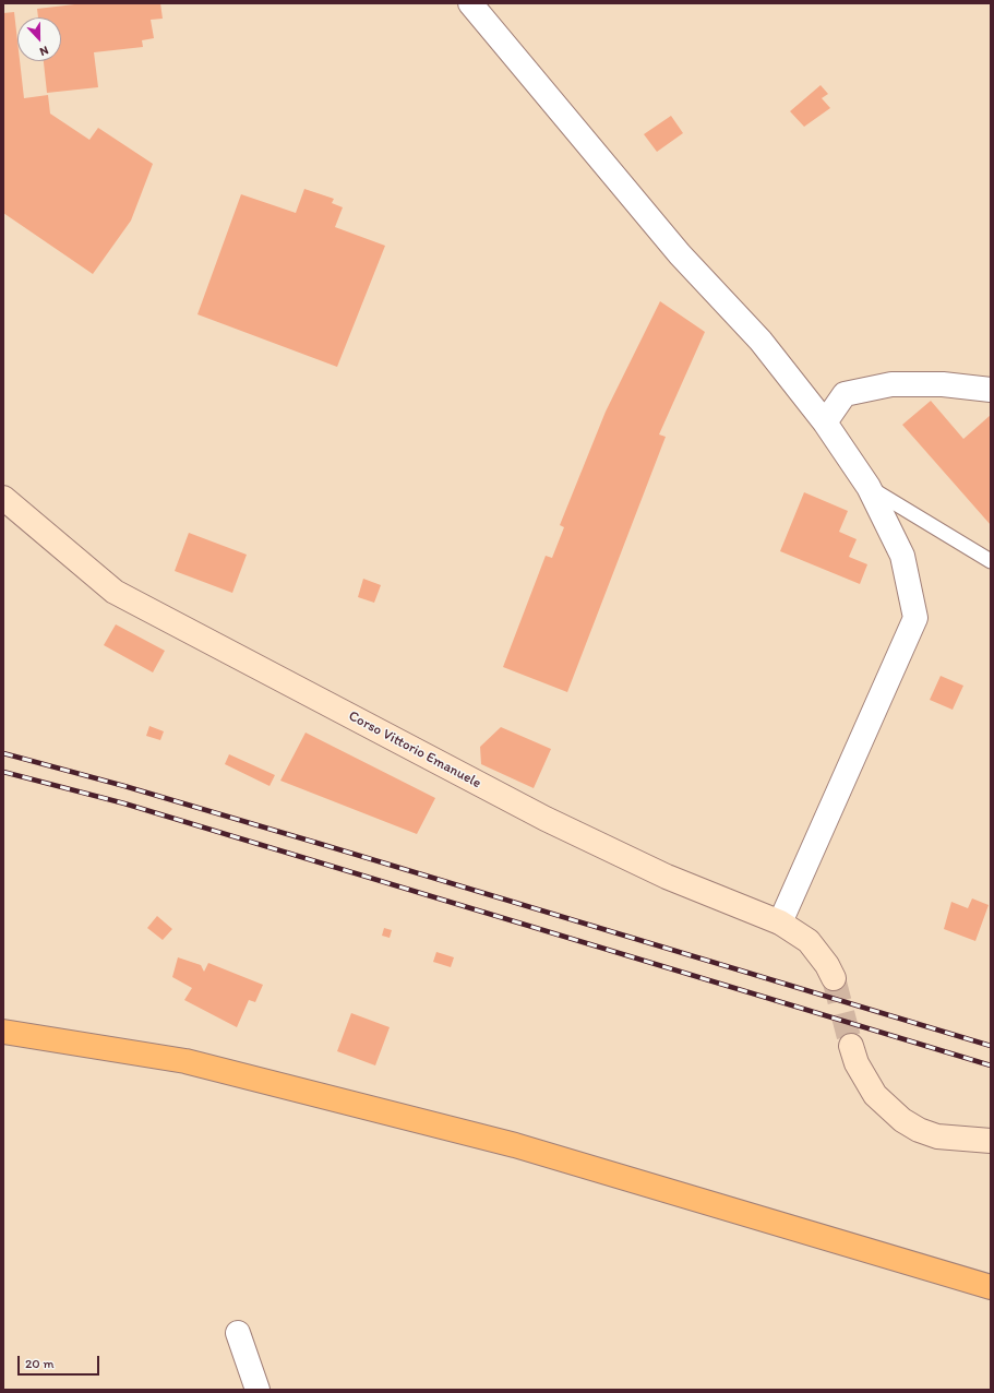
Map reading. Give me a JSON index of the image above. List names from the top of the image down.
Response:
{
  "streets": {
    "main road": ["Corso Vittorio Emanuele"]
  },
  "scale_bar": "20 m",
  "north": "bottom"
}
